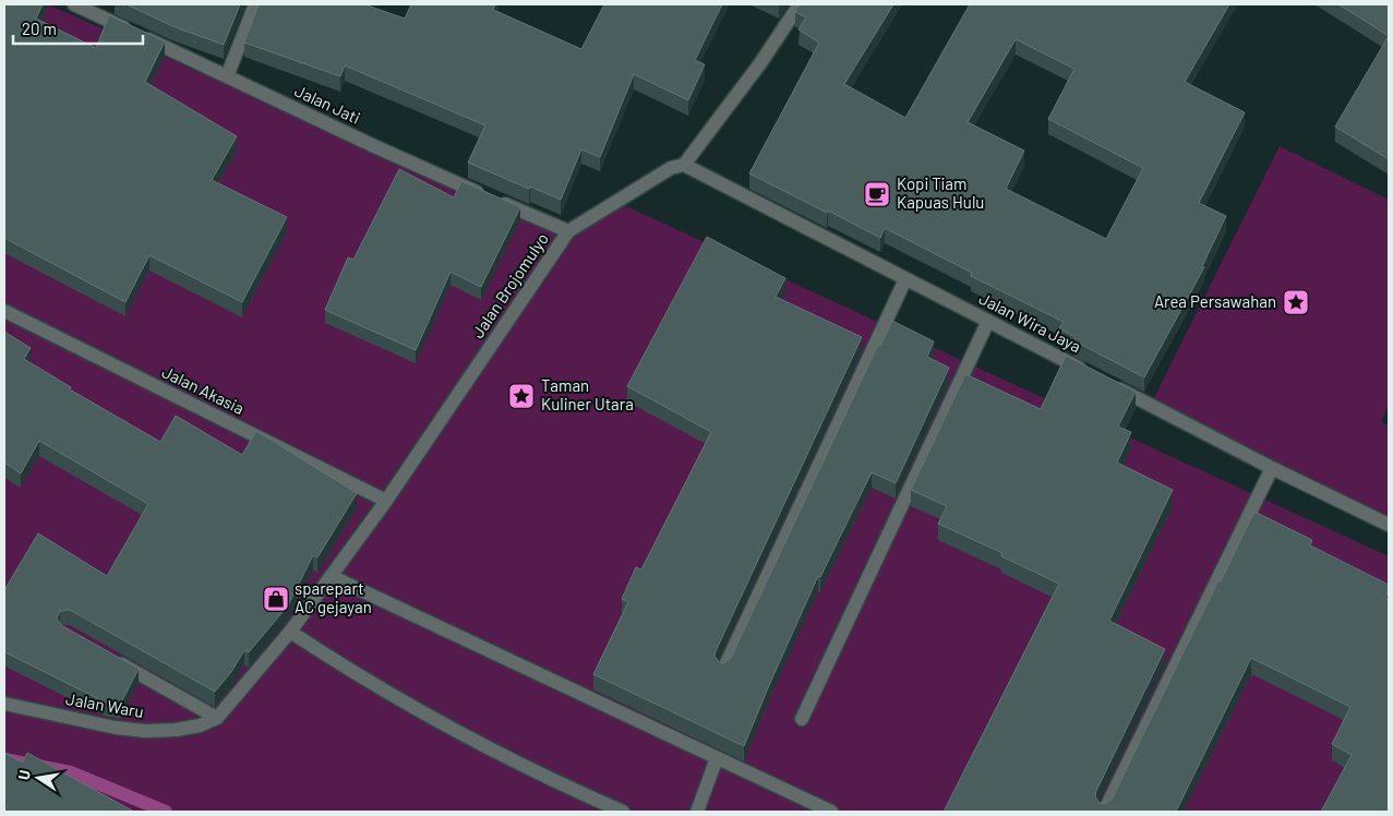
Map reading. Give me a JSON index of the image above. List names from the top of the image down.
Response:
{
  "streets": {
    "street": [
      "Jalan Jati",
      "Jalan Brojomulyo",
      "Jalan Wira Jaya",
      "Jalan Akasia",
      "Jalan Waru"
    ]
  },
  "crossings": [
    ["Jalan Jati", "Jalan Brojomulyo"],
    ["Jalan Brojomulyo", "Jalan Wira Jaya"],
    ["Jalan Brojomulyo", "Jalan Akasia"]
  ],
  "places": {
    "cafe": ["Kopi Tiam Kapuas Hulu"],
    "place": ["Area Persawahan", "Taman Kuliner Utara"],
    "shop": ["sparepart AC gejayan"]
  },
  "scale_bar": "20 m",
  "north": "left"
}
